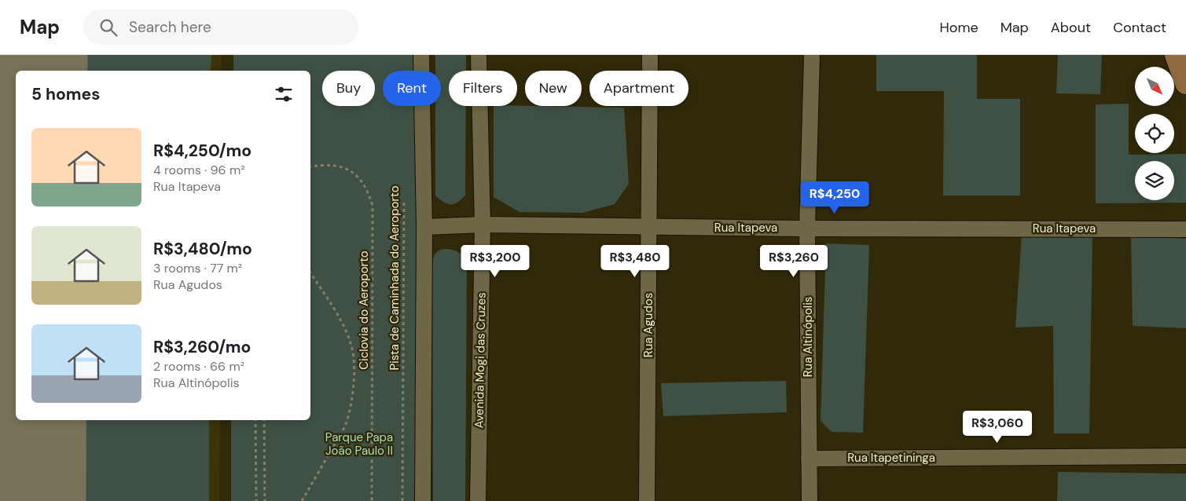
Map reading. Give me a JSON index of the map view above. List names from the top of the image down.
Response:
{
  "streets": {
    "street": [
      "Rua Itapeva",
      "Rua Agudos",
      "Rua Altinópolis",
      "Avenida Mogi das Cruzes",
      "Rua Itapetininga"
    ],
    "path": ["Pista de Caminhada do Aeroporto", "Ciclovia do Aeroporto"]
  },
  "crossings": [
    ["Rua Itapeva", "Rua Agudos"],
    ["Rua Itapeva", "Rua Altinópolis"],
    ["Rua Itapeva", "Avenida Mogi das Cruzes"],
    ["Rua Altinópolis", "Rua Itapetininga"]
  ],
  "parks": ["Parque Papa João Paulo II"],
  "north": "bottom right",
  "page": {
    "header": "Map",
    "search": "Search here",
    "nav": [
      "Home",
      "Map",
      "About",
      "Contact"
    ],
    "chip": [
      "Buy",
      "Rent",
      "Filters",
      "New",
      "Apartment"
    ],
    "heading": "5 homes",
    "list": [
      {
        "name": "R$4,250/mo",
        "note": "4 rooms · 96 m² · Rua Itapeva"
      },
      {
        "name": "R$3,480/mo",
        "note": "3 rooms · 77 m² · Rua Agudos"
      },
      {
        "name": "R$3,260/mo",
        "note": "2 rooms · 66 m² · Rua Altinópolis"
      }
    ],
    "price": [
      "R$4,250",
      "R$3,200",
      "R$3,480",
      "R$3,260",
      "R$3,060"
    ]
  }
}
